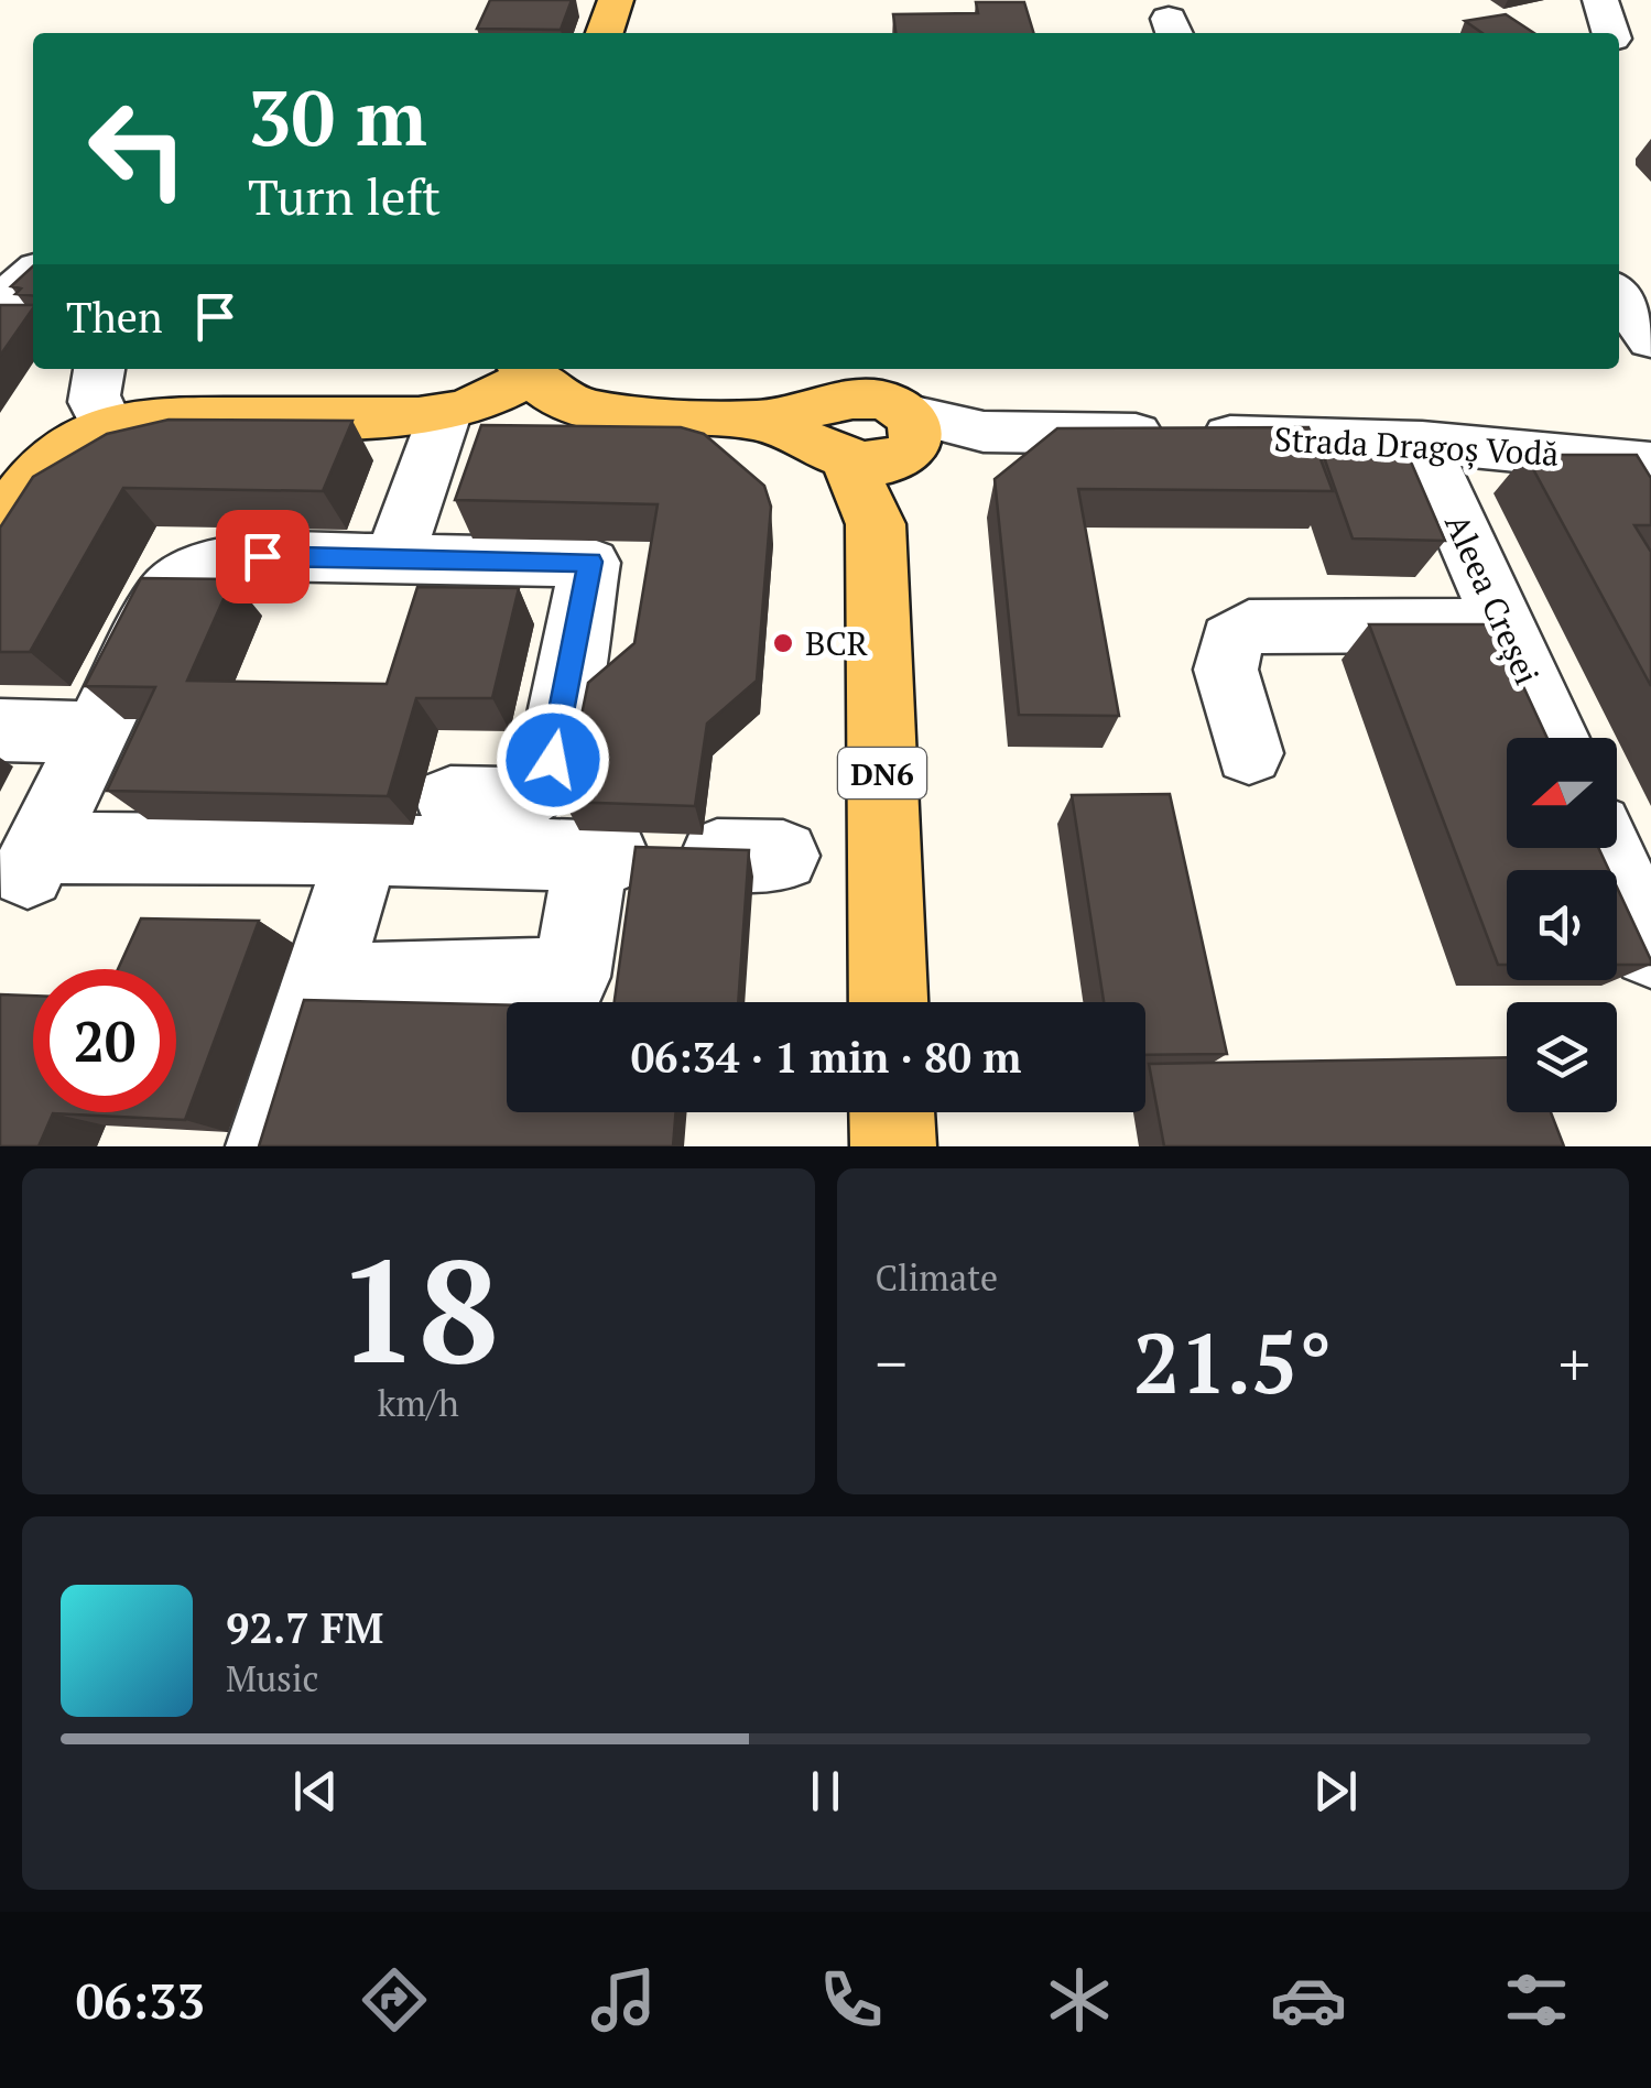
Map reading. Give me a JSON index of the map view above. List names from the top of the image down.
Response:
{
  "streets": {
    "main road": ["DN6"],
    "street": ["Strada Dragoș Vodă", "Aleea Creșei"]
  },
  "crossings": [
    ["Strada Dragoș Vodă", "Aleea Creșei"]
  ],
  "places": ["BCR"],
  "north": "left",
  "page": {
    "turn": ["30 m", "Turn left"],
    "then": "Then",
    "limit": "20",
    "trip": "06:34 · 1 min · 80 m",
    "tile": [
      ["18", "km/h"],
      "Climate"
    ],
    "heat": ["−", "21.5°", "+"],
    "song": ["92.7 FM", "Music"],
    "tabs": "06:33"
  }
}
